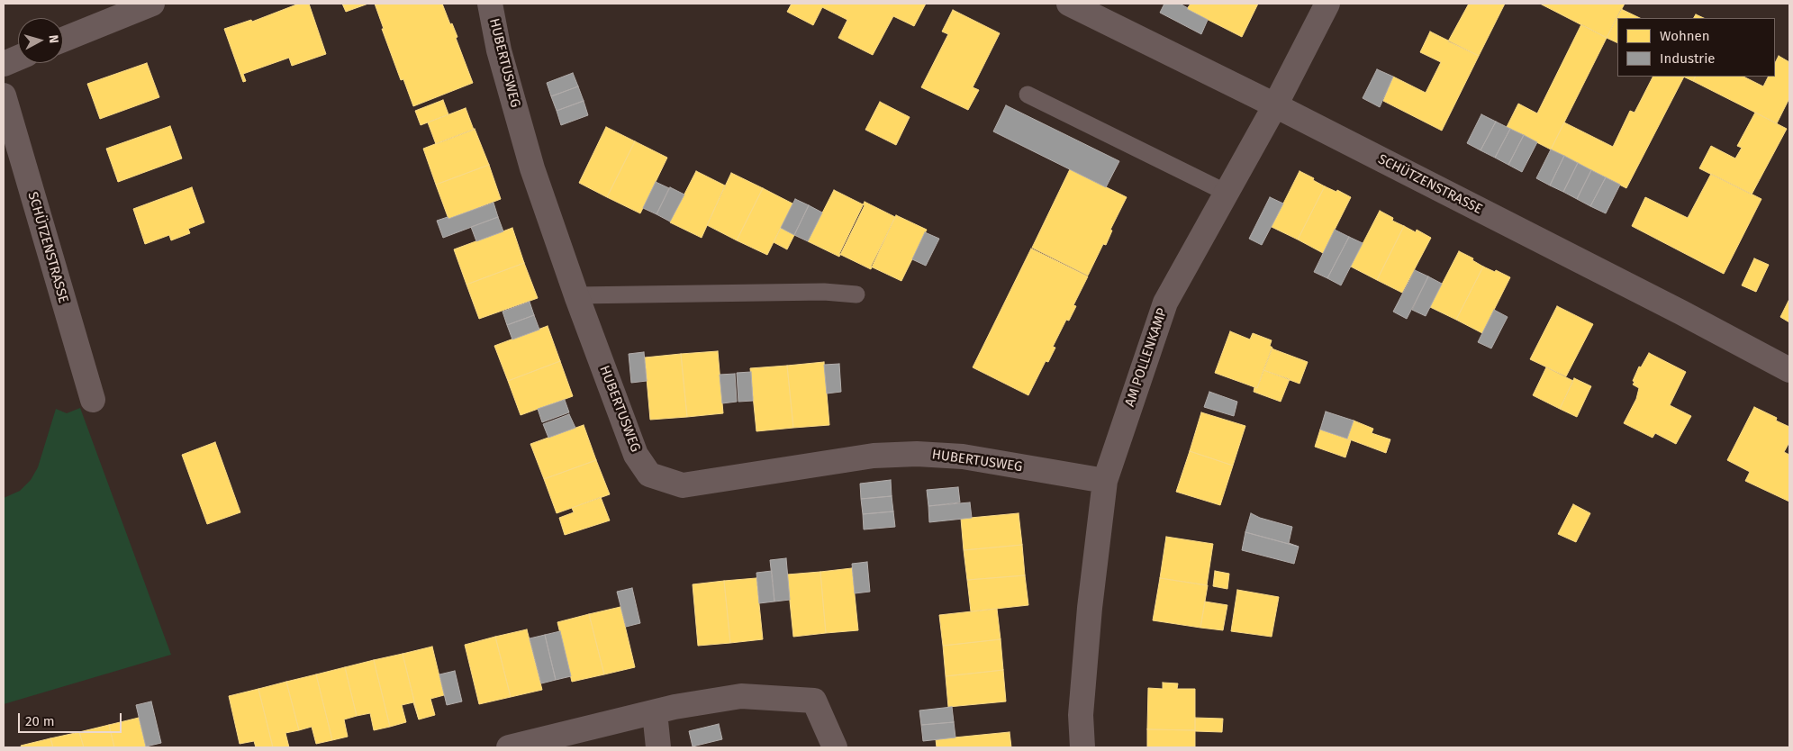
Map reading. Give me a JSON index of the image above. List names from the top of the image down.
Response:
{
  "streets": {
    "street": ["HUBERTUSWEG", "SCHÜTZENSTRASSE", "AM POLLENKAMP"]
  },
  "crossings": [
    ["HUBERTUSWEG", "AM POLLENKAMP"],
    ["SCHÜTZENSTRASSE", "AM POLLENKAMP"]
  ],
  "legend": ["Wohnen", "Industrie"],
  "scale_bar": "20 m",
  "north": "right"
}
